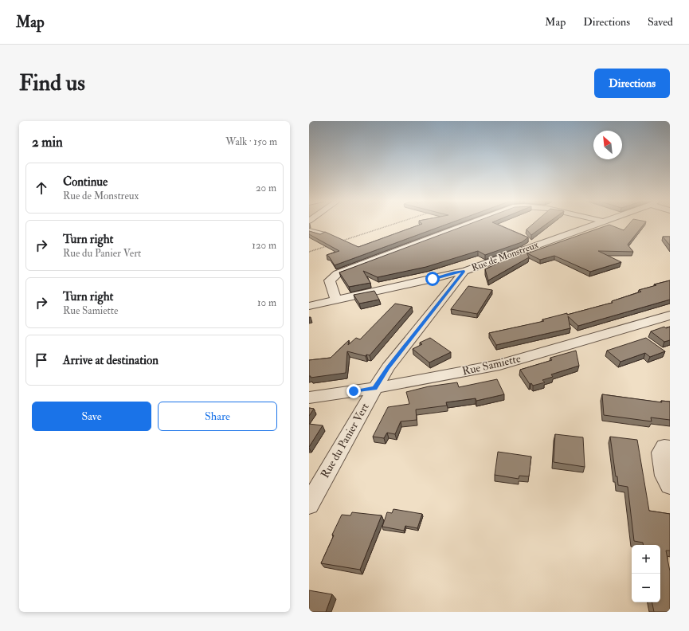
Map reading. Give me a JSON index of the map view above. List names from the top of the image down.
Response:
{
  "streets": {
    "street": ["Rue de Monstreux", "Rue Samiette", "Rue du Panier Vert"]
  },
  "crossings": [
    ["Rue de Monstreux", "Rue du Panier Vert"],
    ["Rue Samiette", "Rue du Panier Vert"]
  ],
  "north": "top left",
  "page": {
    "header": "Map",
    "nav": ["Map", "Directions", "Saved"],
    "buttons": [
      "Directions",
      ["Save", "Share"]
    ],
    "title": "Find us",
    "heading": ["2 min", "Walk · 150 m"],
    "list": [
      ["Continue", "Rue de Monstreux", "20 m"],
      ["Turn right", "Rue du Panier Vert", "120 m"],
      ["Turn right", "Rue Samiette", "10 m"],
      "Arrive at destination"
    ],
    "map_buttons": ["+", "−"]
  }
}
